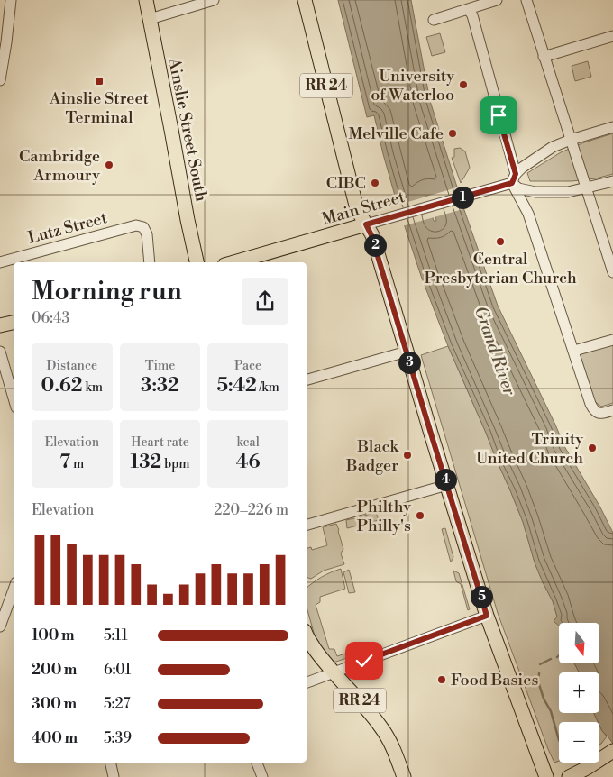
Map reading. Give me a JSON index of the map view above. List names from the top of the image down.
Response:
{
  "streets": {
    "main road": ["RR 24", "Ainslie Street South", "Main Street"],
    "street": ["Lutz Street"]
  },
  "crossings": [
    ["RR 24", "Main Street"]
  ],
  "water": ["Grand River"],
  "places": {
    "transit": ["Ainslie Street Terminal"],
    "other": [
      "University of Waterloo",
      "Melville Cafe",
      "Cambridge Armoury",
      "CIBC",
      "Central Presbyterian Church",
      "Trinity United Church",
      "Black Badger",
      "Philthy Philly's",
      "Food Basics"
    ]
  },
  "north": "bottom",
  "page": {
    "pins": [
      "1",
      "2",
      "3",
      "4",
      "5"
    ],
    "heading": ["Morning run", "06:43"],
    "stats": [
      ["Distance", "0.62 km"],
      ["Time", "3:32"],
      ["Pace", "5:42 /km"],
      ["Elevation", "7 m"],
      ["Heart rate", "132 bpm"],
      ["kcal", "46"]
    ],
    "chart": ["Elevation", "220–226 m"],
    "list": [
      {
        "name": "100 m",
        "note": "5:11"
      },
      {
        "name": "200 m",
        "note": "6:01"
      },
      {
        "name": "300 m",
        "note": "5:27"
      },
      {
        "name": "400 m",
        "note": "5:39"
      }
    ],
    "map_buttons": ["+", "−"]
  }
}
